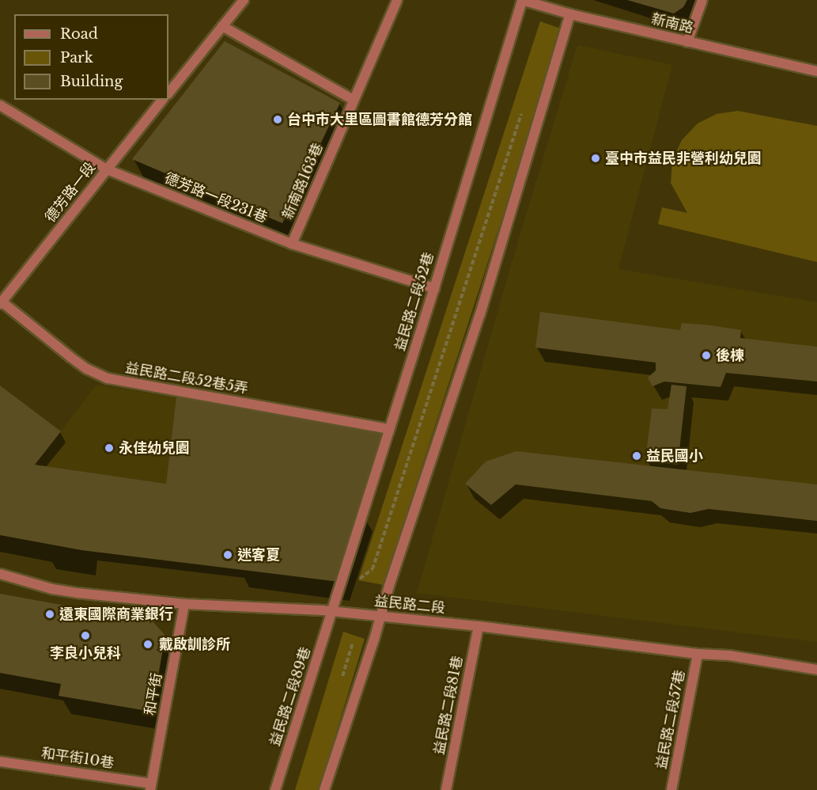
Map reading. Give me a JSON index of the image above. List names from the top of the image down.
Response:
{
  "streets": {
    "street": [
      "新南路",
      "新南路163巷",
      "德芳路一段",
      "德芳路一段231巷",
      "益民路二段52巷",
      "益民路二段52巷5弄",
      "益民路二段",
      "和平街",
      "益民路二段89巷",
      "益民路二段81巷",
      "益民路二段57巷",
      "和平街10巷"
    ]
  },
  "crossings": [
    ["新南路", "益民路二段52巷"],
    ["新南路163巷", "德芳路一段231巷"],
    ["德芳路一段", "德芳路一段231巷"],
    ["德芳路一段", "益民路二段52巷5弄"],
    ["德芳路一段231巷", "益民路二段52巷"],
    ["益民路二段52巷", "益民路二段52巷5弄"],
    ["益民路二段52巷", "益民路二段"],
    ["益民路二段52巷", "益民路二段89巷"],
    ["益民路二段", "和平街"],
    ["益民路二段", "益民路二段89巷"],
    ["益民路二段", "益民路二段81巷"],
    ["益民路二段", "益民路二段57巷"],
    ["和平街", "和平街10巷"]
  ],
  "places": [
    "台中市大里區圖書館德芳分館",
    "臺中市益民非營利幼兒園",
    "後棟",
    "永佳幼兒園",
    "益民國小",
    "迷客夏",
    "遠東國際商業銀行",
    "李良小兒科",
    "戴啟訓診所"
  ],
  "legend": ["Road", "Park", "Building"]
}
